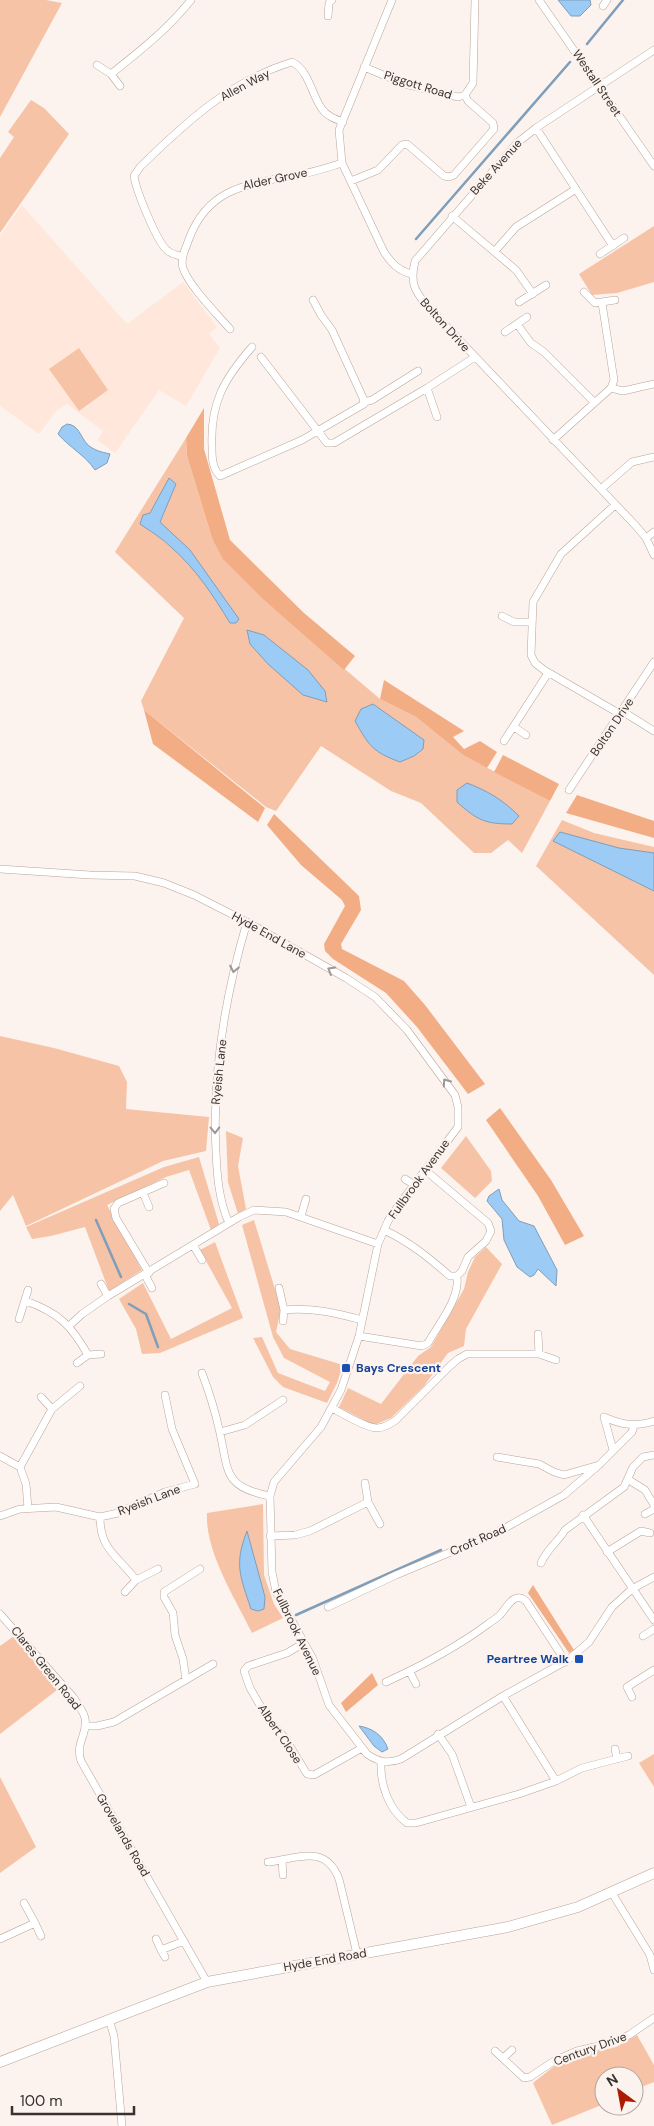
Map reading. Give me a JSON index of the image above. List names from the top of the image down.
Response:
{
  "streets": {
    "main road": ["Hyde End Road"],
    "street": [
      "Westall Street",
      "Allen Way",
      "Piggott Road",
      "Beke Avenue",
      "Alder Grove",
      "Bolton Drive",
      "Hyde End Lane",
      "Ryeish Lane",
      "Fullbrook Avenue",
      "Croft Road",
      "Clares Green Road",
      "Albert Close",
      "Grovelands Road",
      "Century Drive"
    ]
  },
  "crossings": [
    ["Westall Street", "Beke Avenue"],
    ["Allen Way", "Alder Grove"],
    ["Beke Avenue", "Bolton Drive"],
    ["Hyde End Lane", "Ryeish Lane"],
    ["Hyde End Lane", "Fullbrook Avenue"],
    ["Fullbrook Avenue", "Albert Close"],
    ["Clares Green Road", "Grovelands Road"],
    ["Grovelands Road", "Hyde End Road"]
  ],
  "one_way": ["Hyde End Lane", "Ryeish Lane"],
  "places": {
    "transit": ["Bays Crescent", "Peartree Walk"]
  },
  "scale_bar": "100 m",
  "north": "top left"
}
